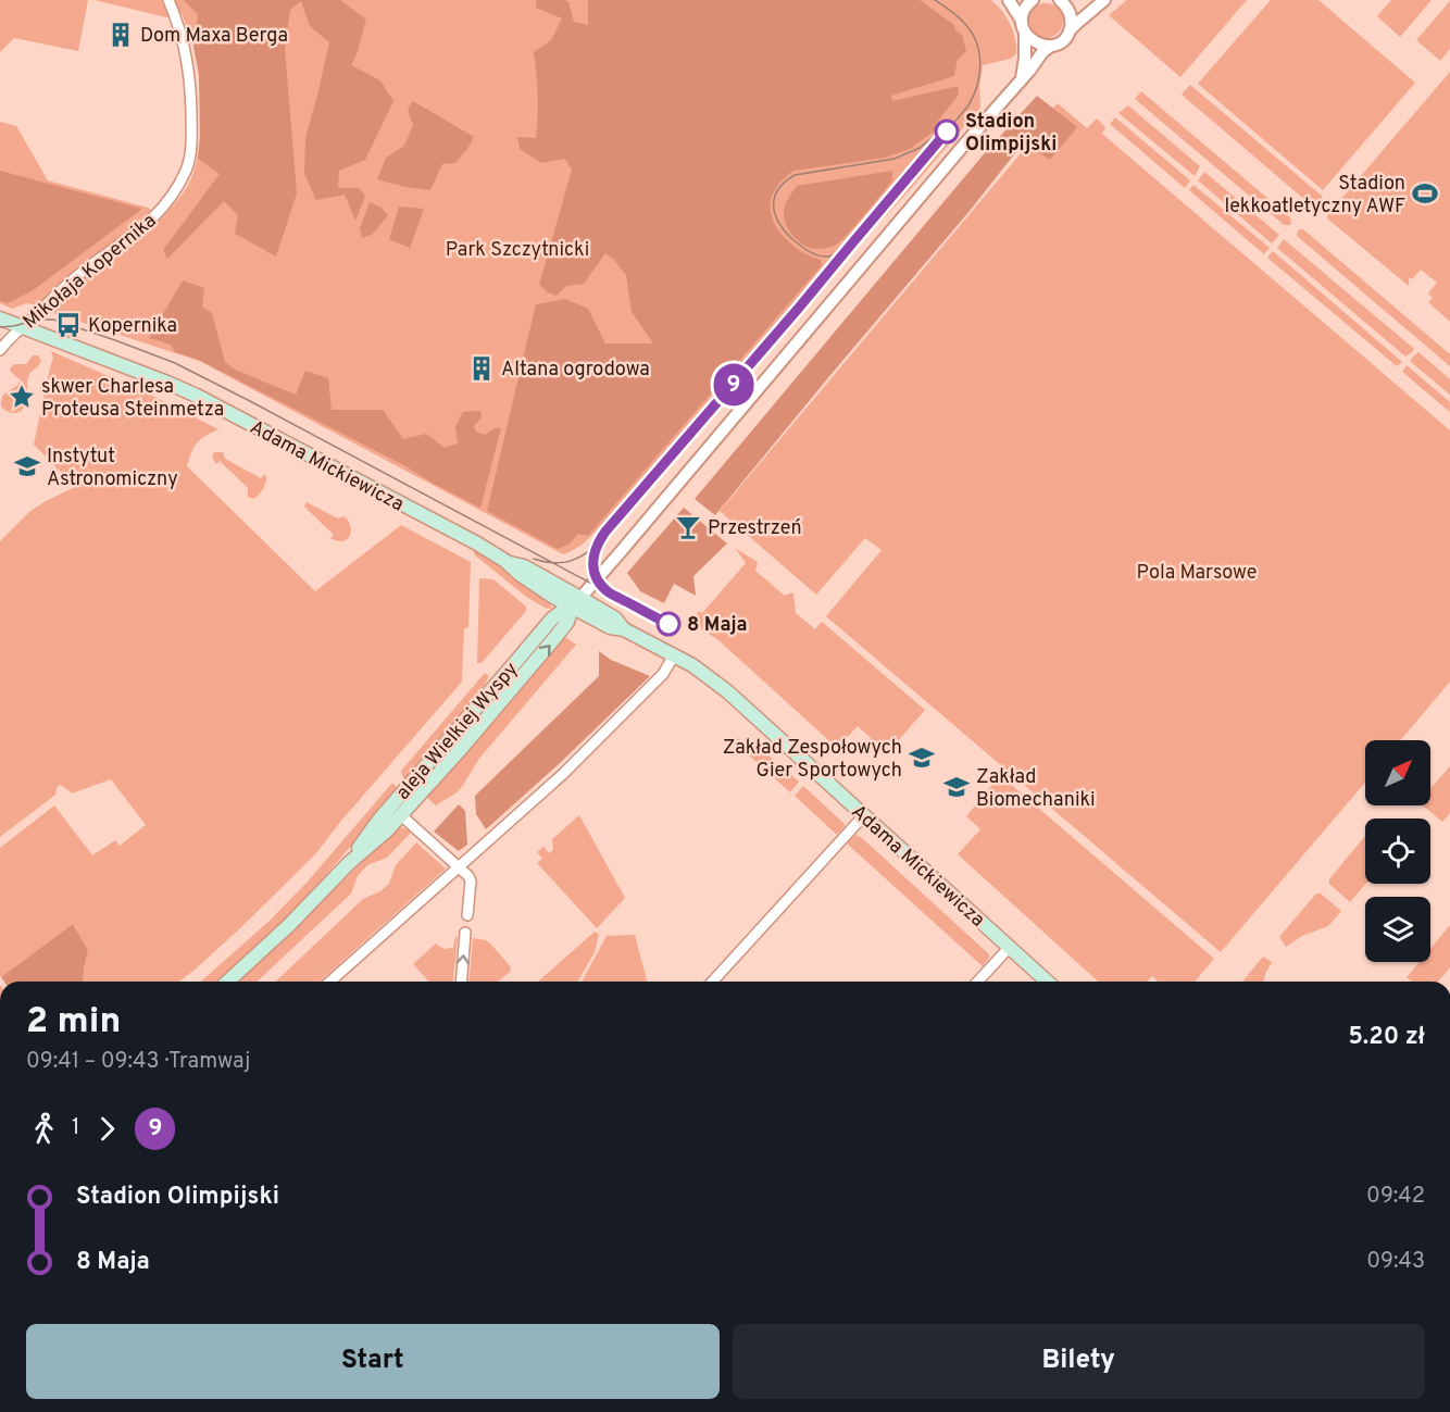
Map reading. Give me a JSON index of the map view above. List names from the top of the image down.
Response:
{
  "streets": {
    "main road": ["Adama Mickiewicza", "aleja Wielkiej Wyspy"],
    "street": ["Mikołaja Kopernika"]
  },
  "crossings": [
    ["Mikołaja Kopernika", "Adama Mickiewicza"],
    ["Adama Mickiewicza", "aleja Wielkiej Wyspy"]
  ],
  "parks": ["Park Szczytnicki", "Pola Marsowe"],
  "places": {
    "building": ["Dom Maxa Berga", "Altana ogrodowa"],
    "other": ["Stadion Olimpijski", "8 Maja"],
    "sports": ["Stadion lekkoatletyczny AWF"],
    "bus stop": ["Kopernika"],
    "place": ["skwer Charlesa Proteusa Steinmetza"],
    "school or university": ["Instytut Astronomiczny", "Zakład Zespołowych Gier Sportowych", "Zakład Biomechaniki"],
    "bar": ["Przestrzeń"]
  },
  "lines": ["tram line 9"],
  "north": "top right",
  "page": {
    "on_map": "9",
    "heading": ["2 min", "09:41 – 09:43 · Tramwaj", "5.20 zł"],
    "legs": ["1", "9"],
    "list": [
      {
        "name": "Stadion Olimpijski",
        "value": "09:42"
      },
      {
        "name": "8 Maja",
        "value": "09:43"
      }
    ],
    "buttons": ["Start", "Bilety"]
  }
}
